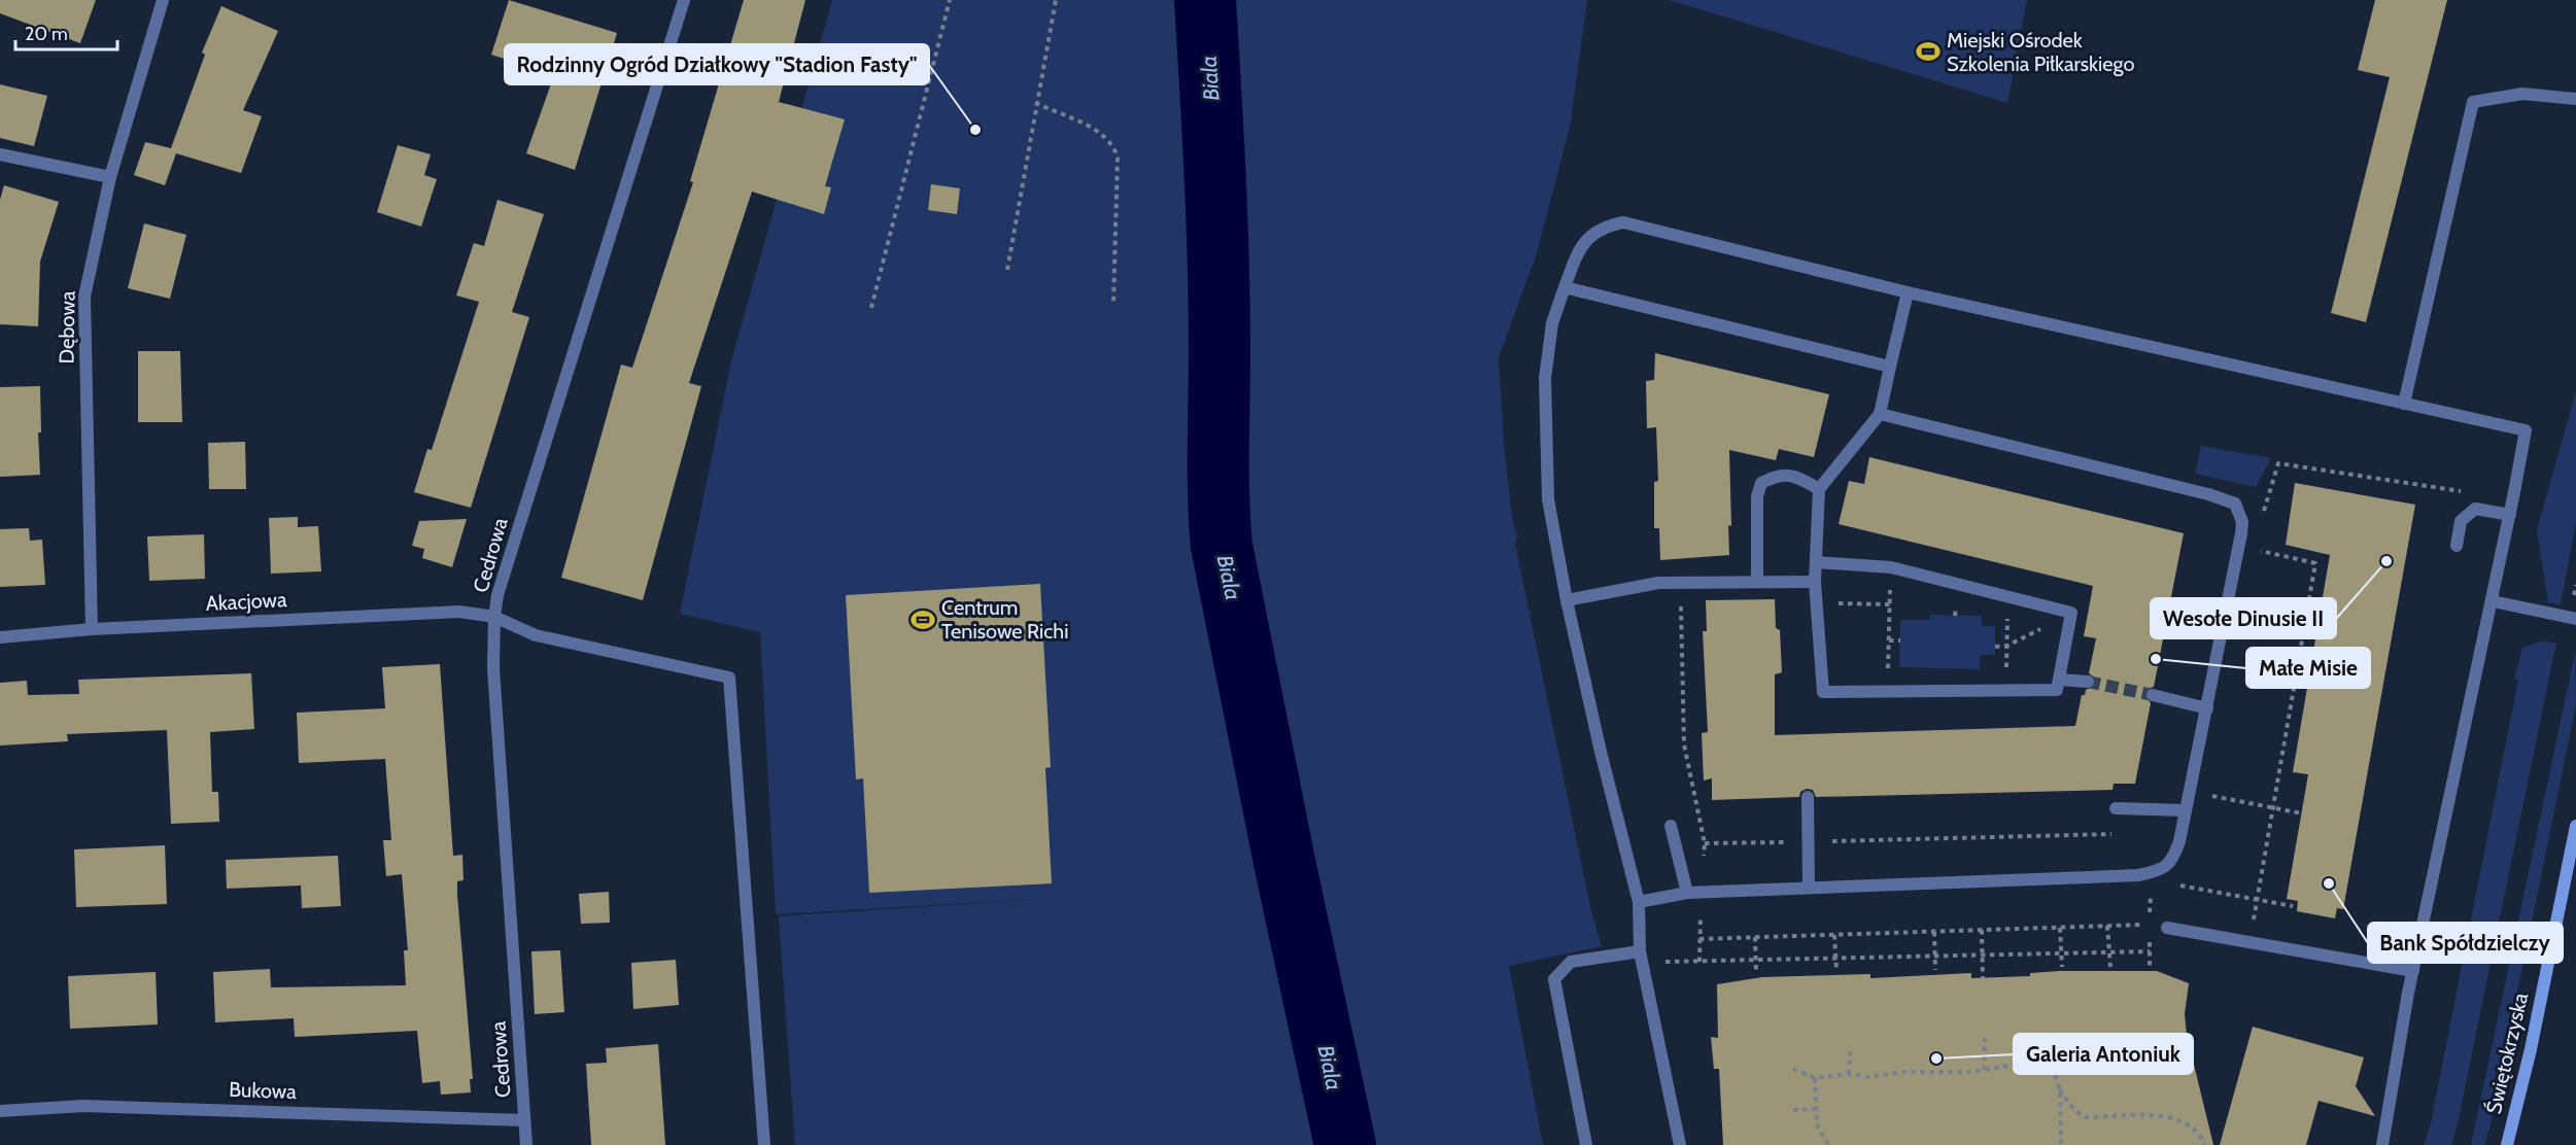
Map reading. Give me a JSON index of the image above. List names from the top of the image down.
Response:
{
  "streets": {
    "main road": ["Świętokrzyska"],
    "street": [
      "Dębowa",
      "Cedrowa",
      "Akacjowa",
      "Bukowa"
    ]
  },
  "crossings": [
    ["Dębowa", "Akacjowa"],
    ["Cedrowa", "Akacjowa"],
    ["Cedrowa", "Bukowa"]
  ],
  "water": ["Biala"],
  "places": {
    "sports": ["Miejski Ośrodek Szkolenia Piłkarskiego", "Centrum Tenisowe Richi"],
    "other": [
      "Rodzinny Ogród Działkowy \"Stadion Fasty\"",
      "Wesołe Dinusie II",
      "Małe Misie",
      "Bank Spółdzielczy",
      "Galeria Antoniuk"
    ]
  },
  "scale_bar": "20 m"
}
